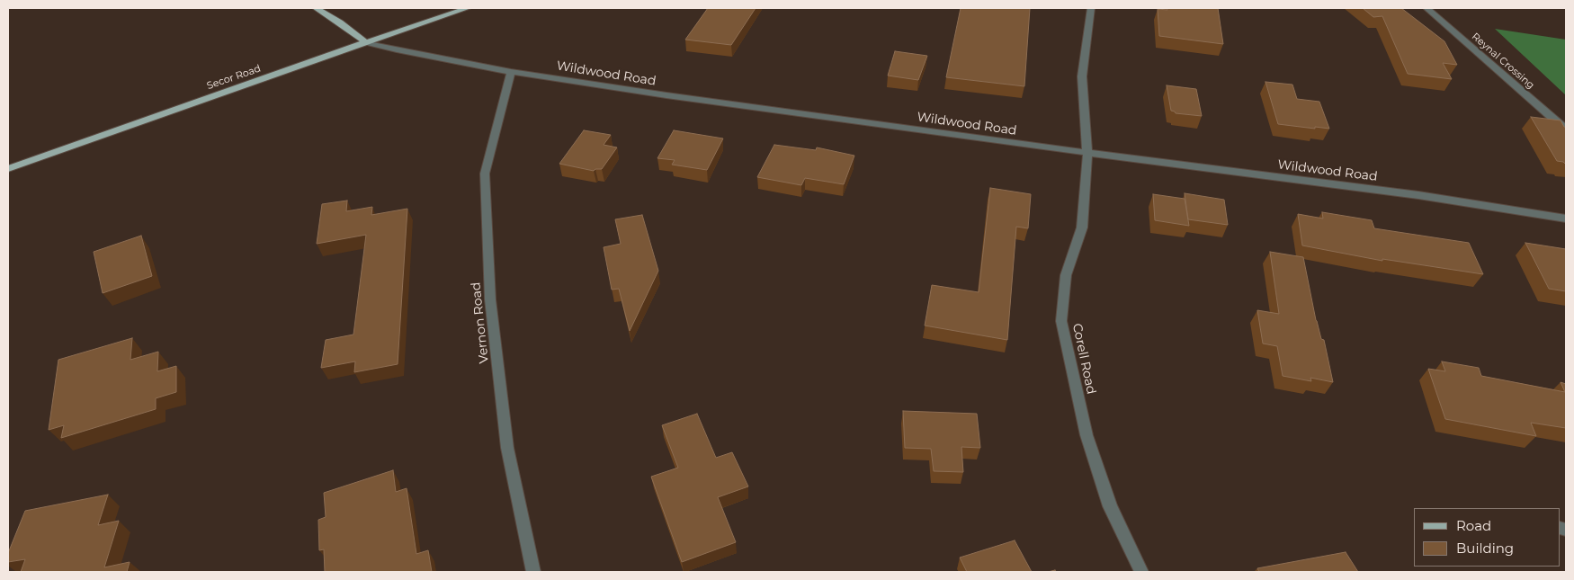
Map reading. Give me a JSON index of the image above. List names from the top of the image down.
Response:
{
  "streets": {
    "main road": ["Secor Road"],
    "street": [
      "Reynal Crossing",
      "Wildwood Road",
      "Vernon Road",
      "Corell Road"
    ]
  },
  "crossings": [
    ["Wildwood Road", "Secor Road"],
    ["Wildwood Road", "Vernon Road"],
    ["Wildwood Road", "Corell Road"]
  ],
  "legend": ["Road", "Building"]
}
